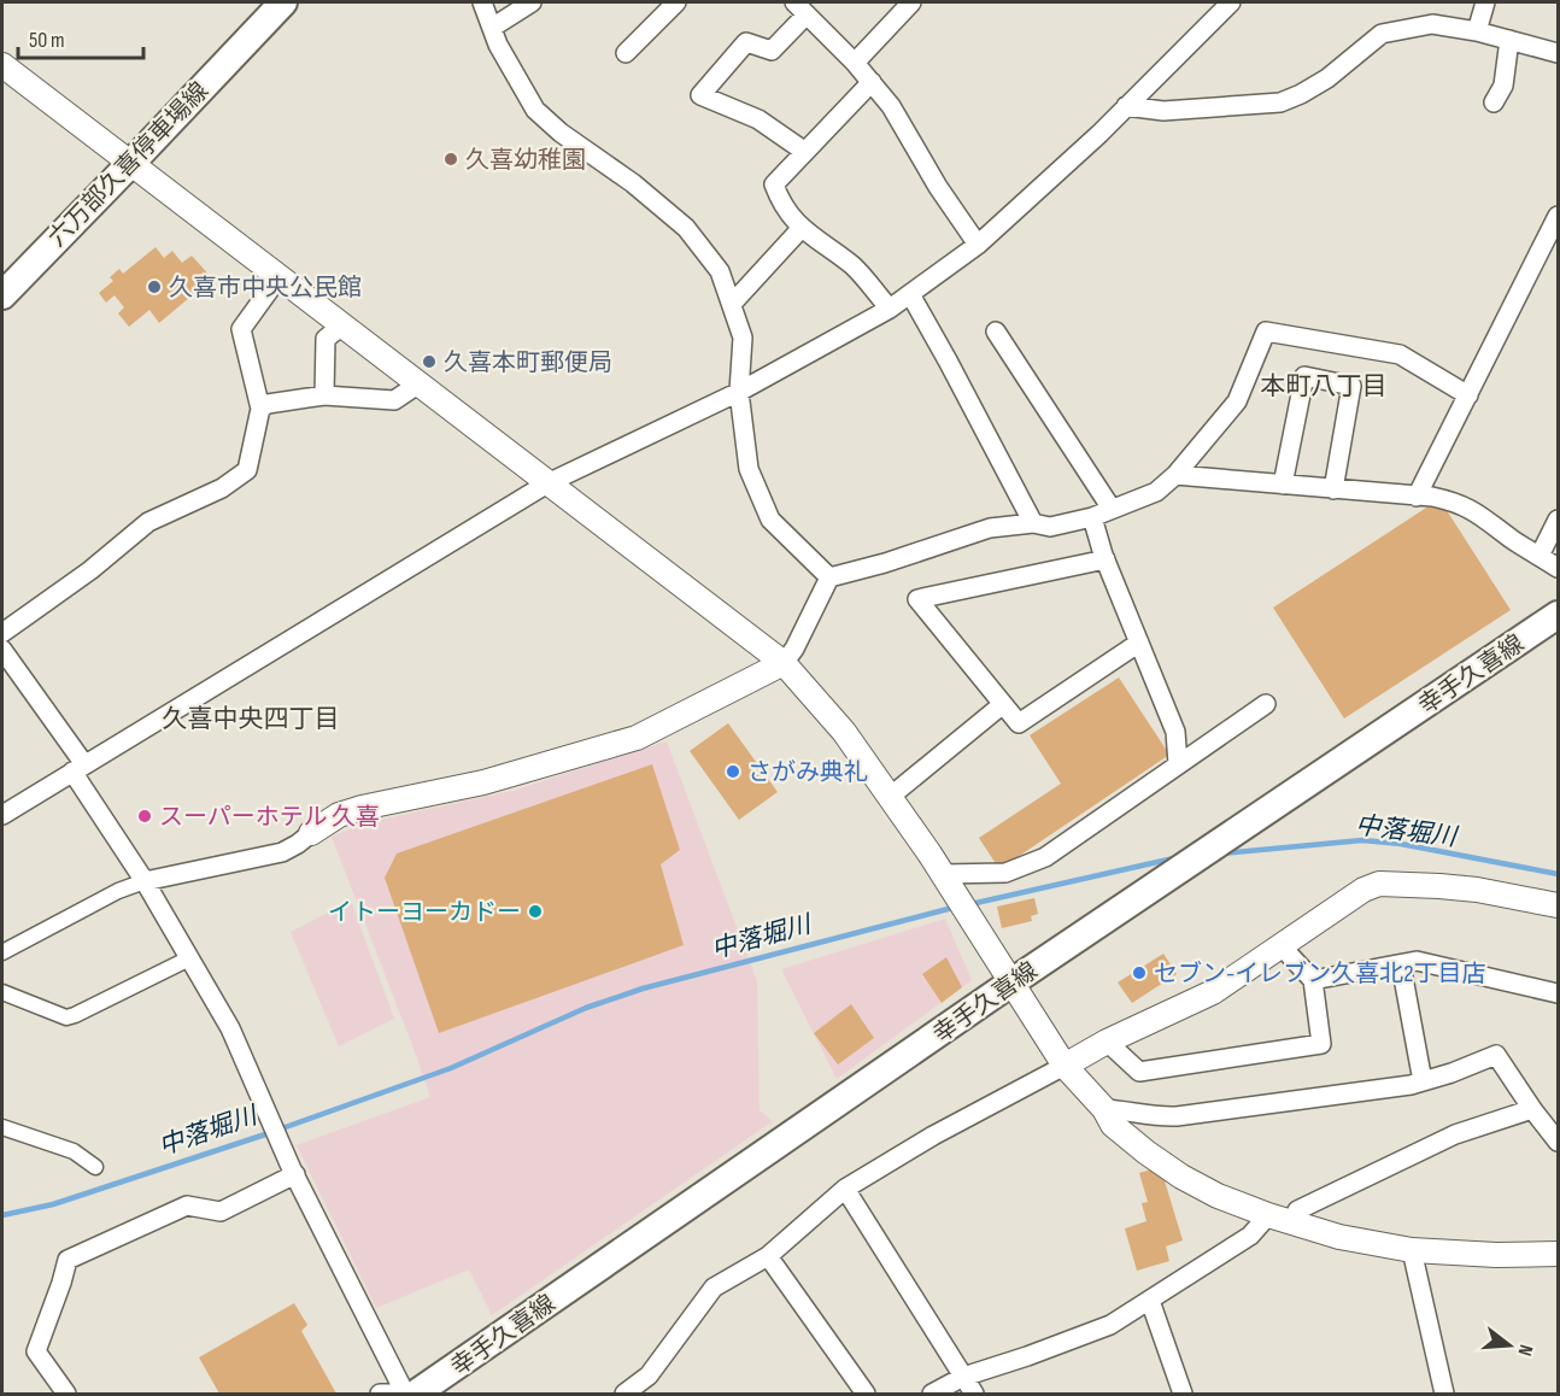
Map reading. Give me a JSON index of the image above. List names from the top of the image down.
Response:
{
  "streets": {
    "main road": ["六万部久喜停車場線", "幸手久喜線"]
  },
  "districts": ["本町八丁目", "久喜中央四丁目"],
  "water": ["中落堀川"],
  "places": [
    "久喜幼稚園",
    "久喜市中央公民館",
    "久喜本町郵便局",
    "さがみ典礼",
    "スーパーホテル 久喜",
    "イトーヨーカドー",
    "セブン-イレブン久喜北2丁目店"
  ],
  "scale_bar": "50 m",
  "north": "right"
}
